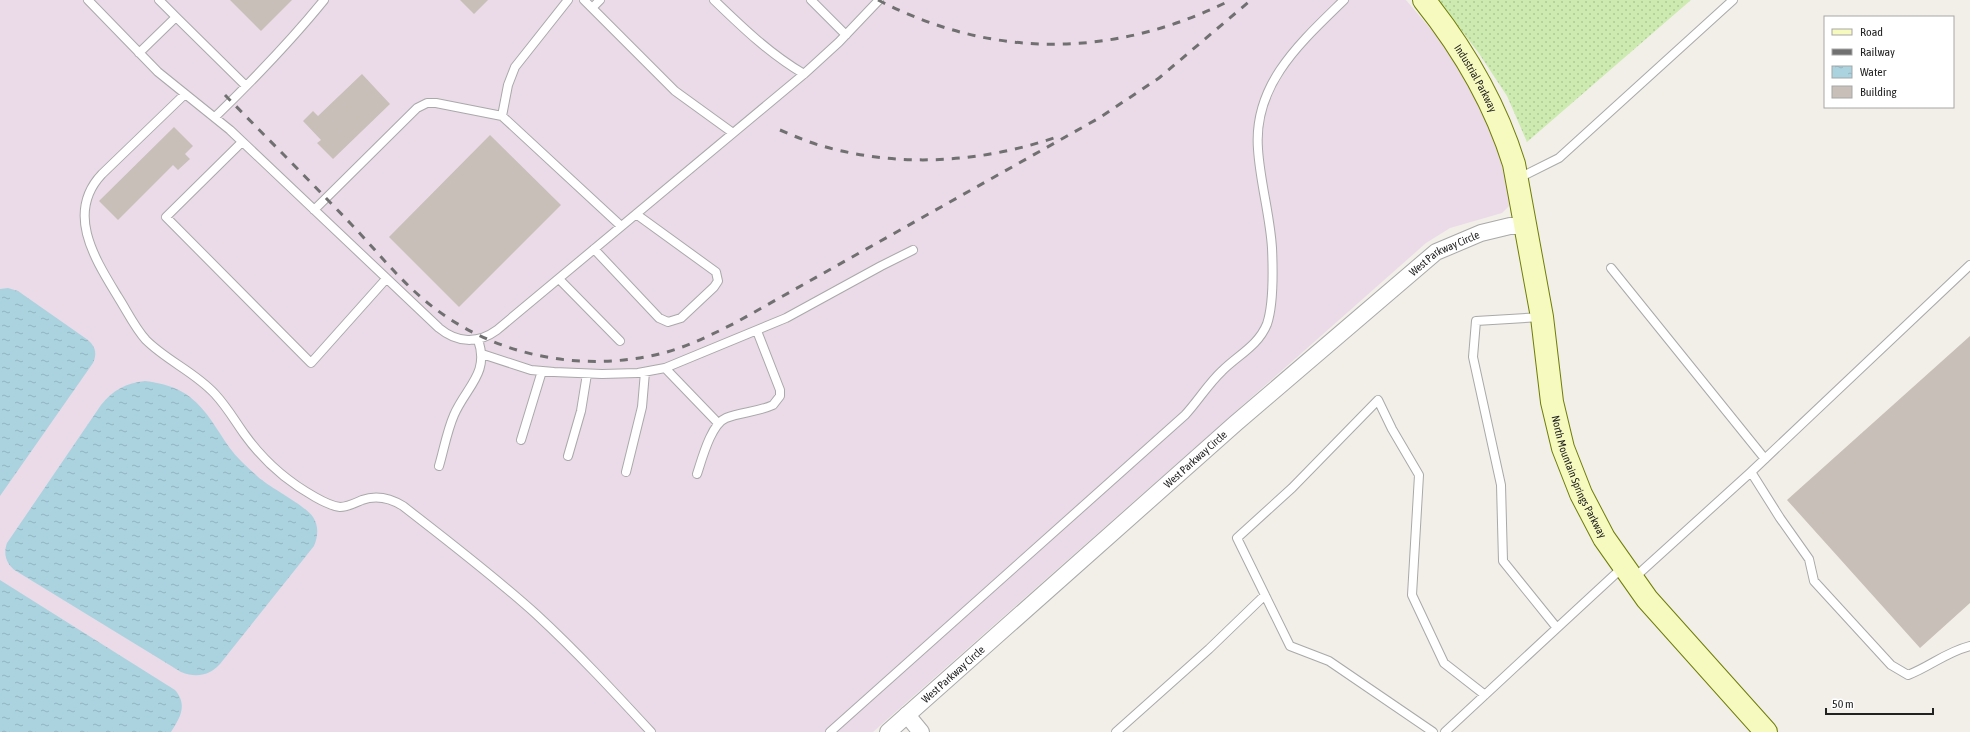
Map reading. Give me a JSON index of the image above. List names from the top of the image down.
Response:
{
  "streets": {
    "street": ["Industrial Parkway", "West Parkway Circle", "North Mountain Springs Parkway"]
  },
  "crossings": [
    ["Industrial Parkway", "North Mountain Springs Parkway"],
    ["West Parkway Circle", "North Mountain Springs Parkway"]
  ],
  "legend": [
    "Road",
    "Railway",
    "Water",
    "Building"
  ],
  "scale_bar": "50 m"
}
